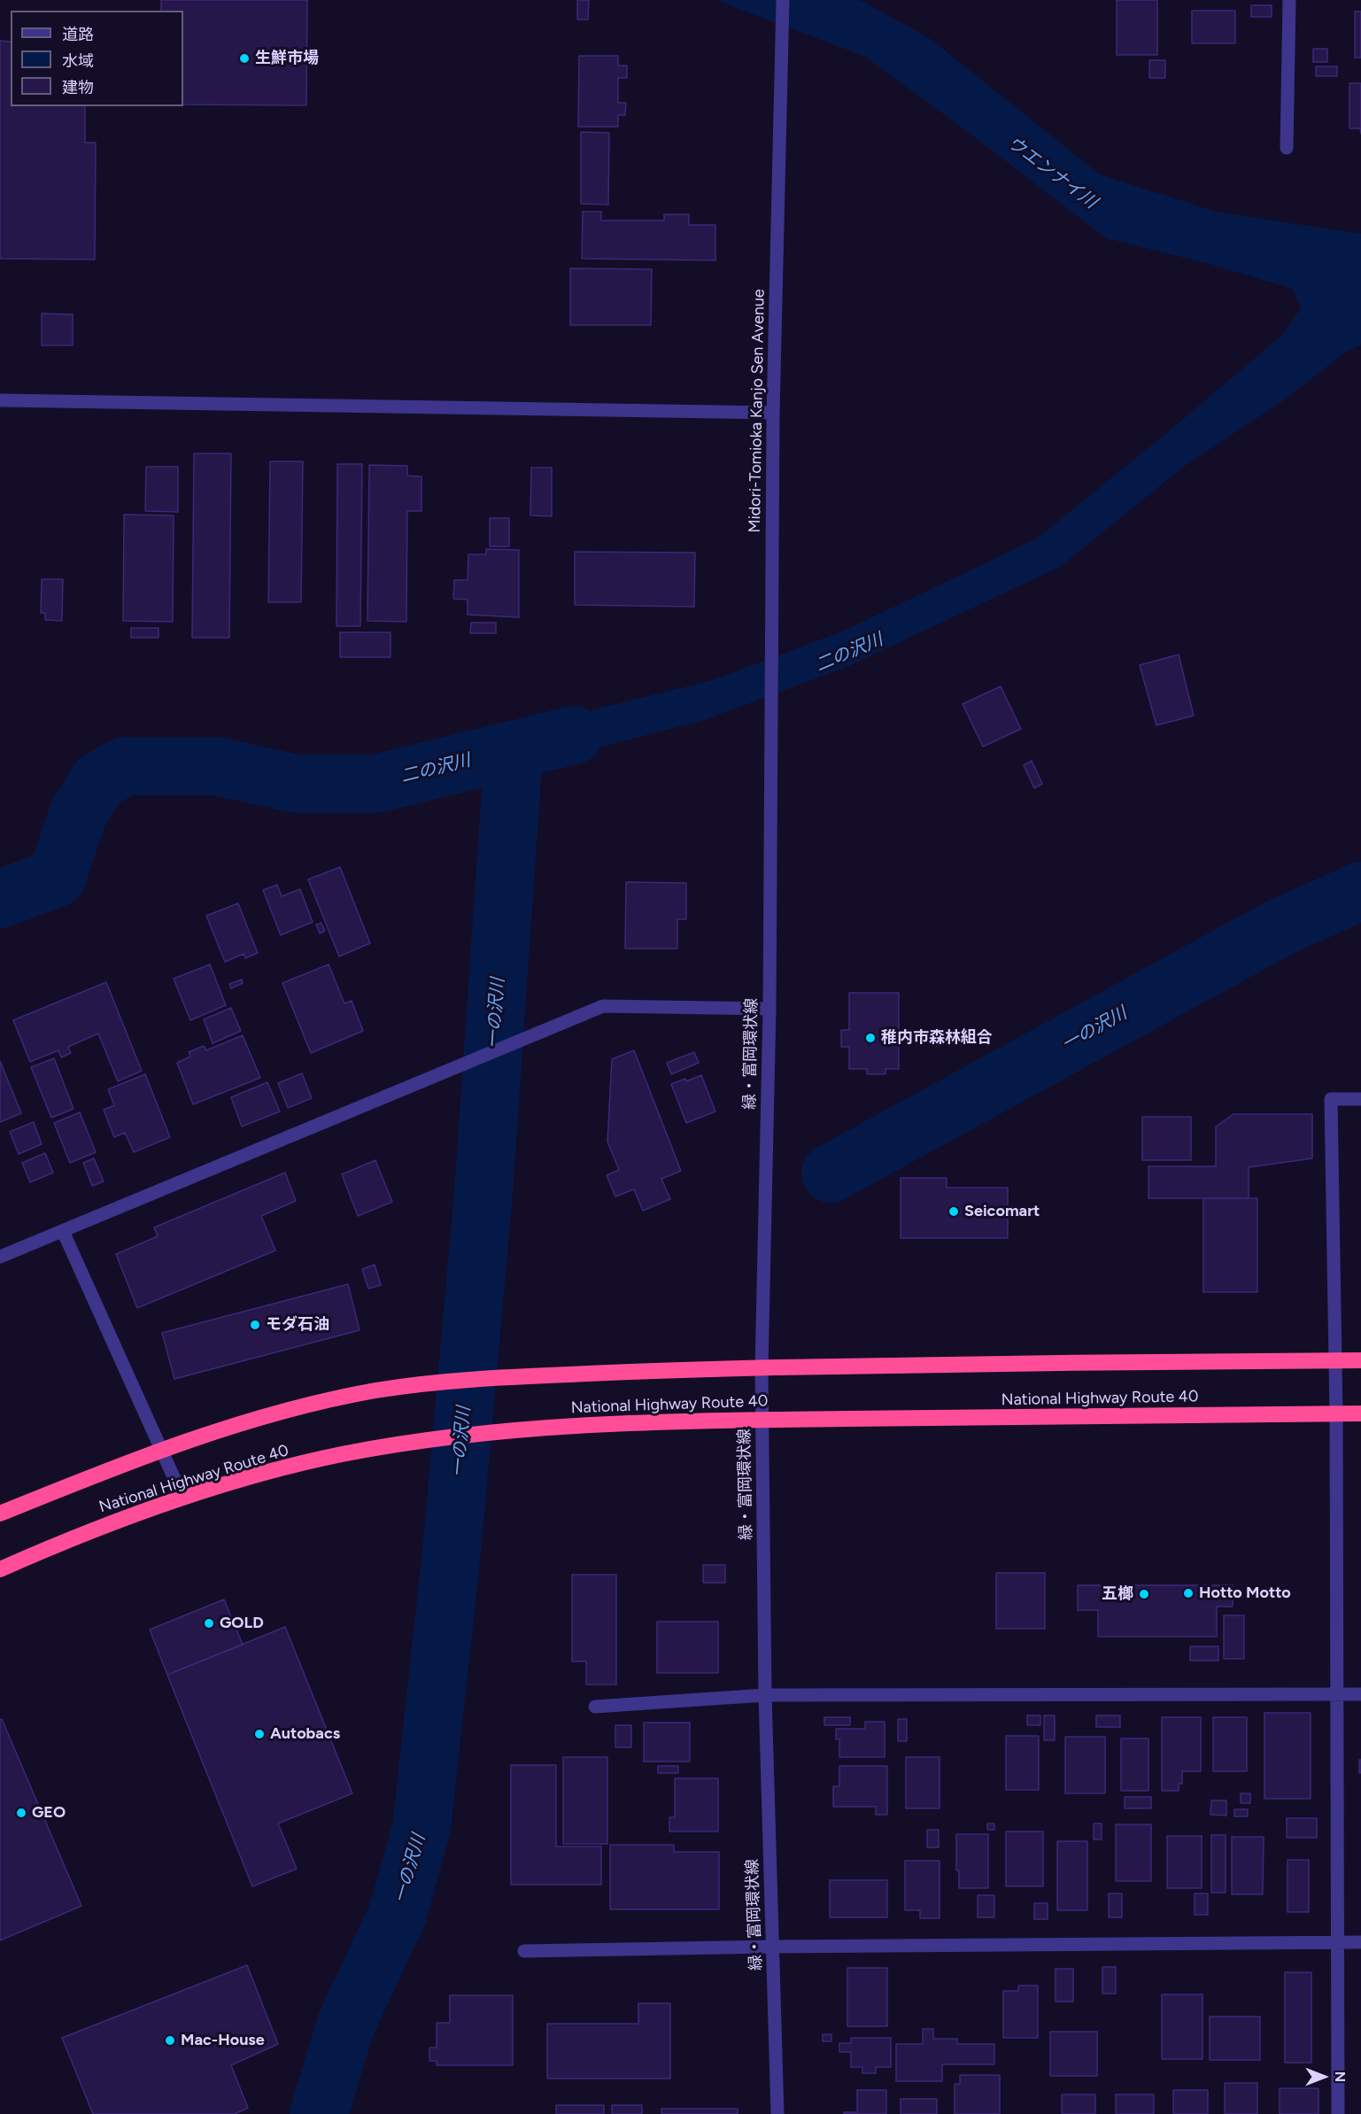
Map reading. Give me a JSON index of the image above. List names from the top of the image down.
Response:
{
  "streets": {
    "highway": ["National Highway Route 40"],
    "street": ["Midori-Tomioka Kanjo Sen Avenue", "緑・富岡環状線"]
  },
  "crossings": [
    ["Midori-Tomioka Kanjo Sen Avenue", "緑・富岡環状線"],
    ["緑・富岡環状線", "National Highway Route 40"]
  ],
  "water": ["ウエンナイ川", "二の沢川", "一の沢川"],
  "places": [
    "生鮮市場",
    "稚内市森林組合",
    "Seicomart",
    "モダ石油",
    "Hotto Motto",
    "五榔",
    "GOLD",
    "Autobacs",
    "GEO",
    "Mac-House"
  ],
  "legend": ["道路", "水域", "建物"],
  "north": "right"
}
